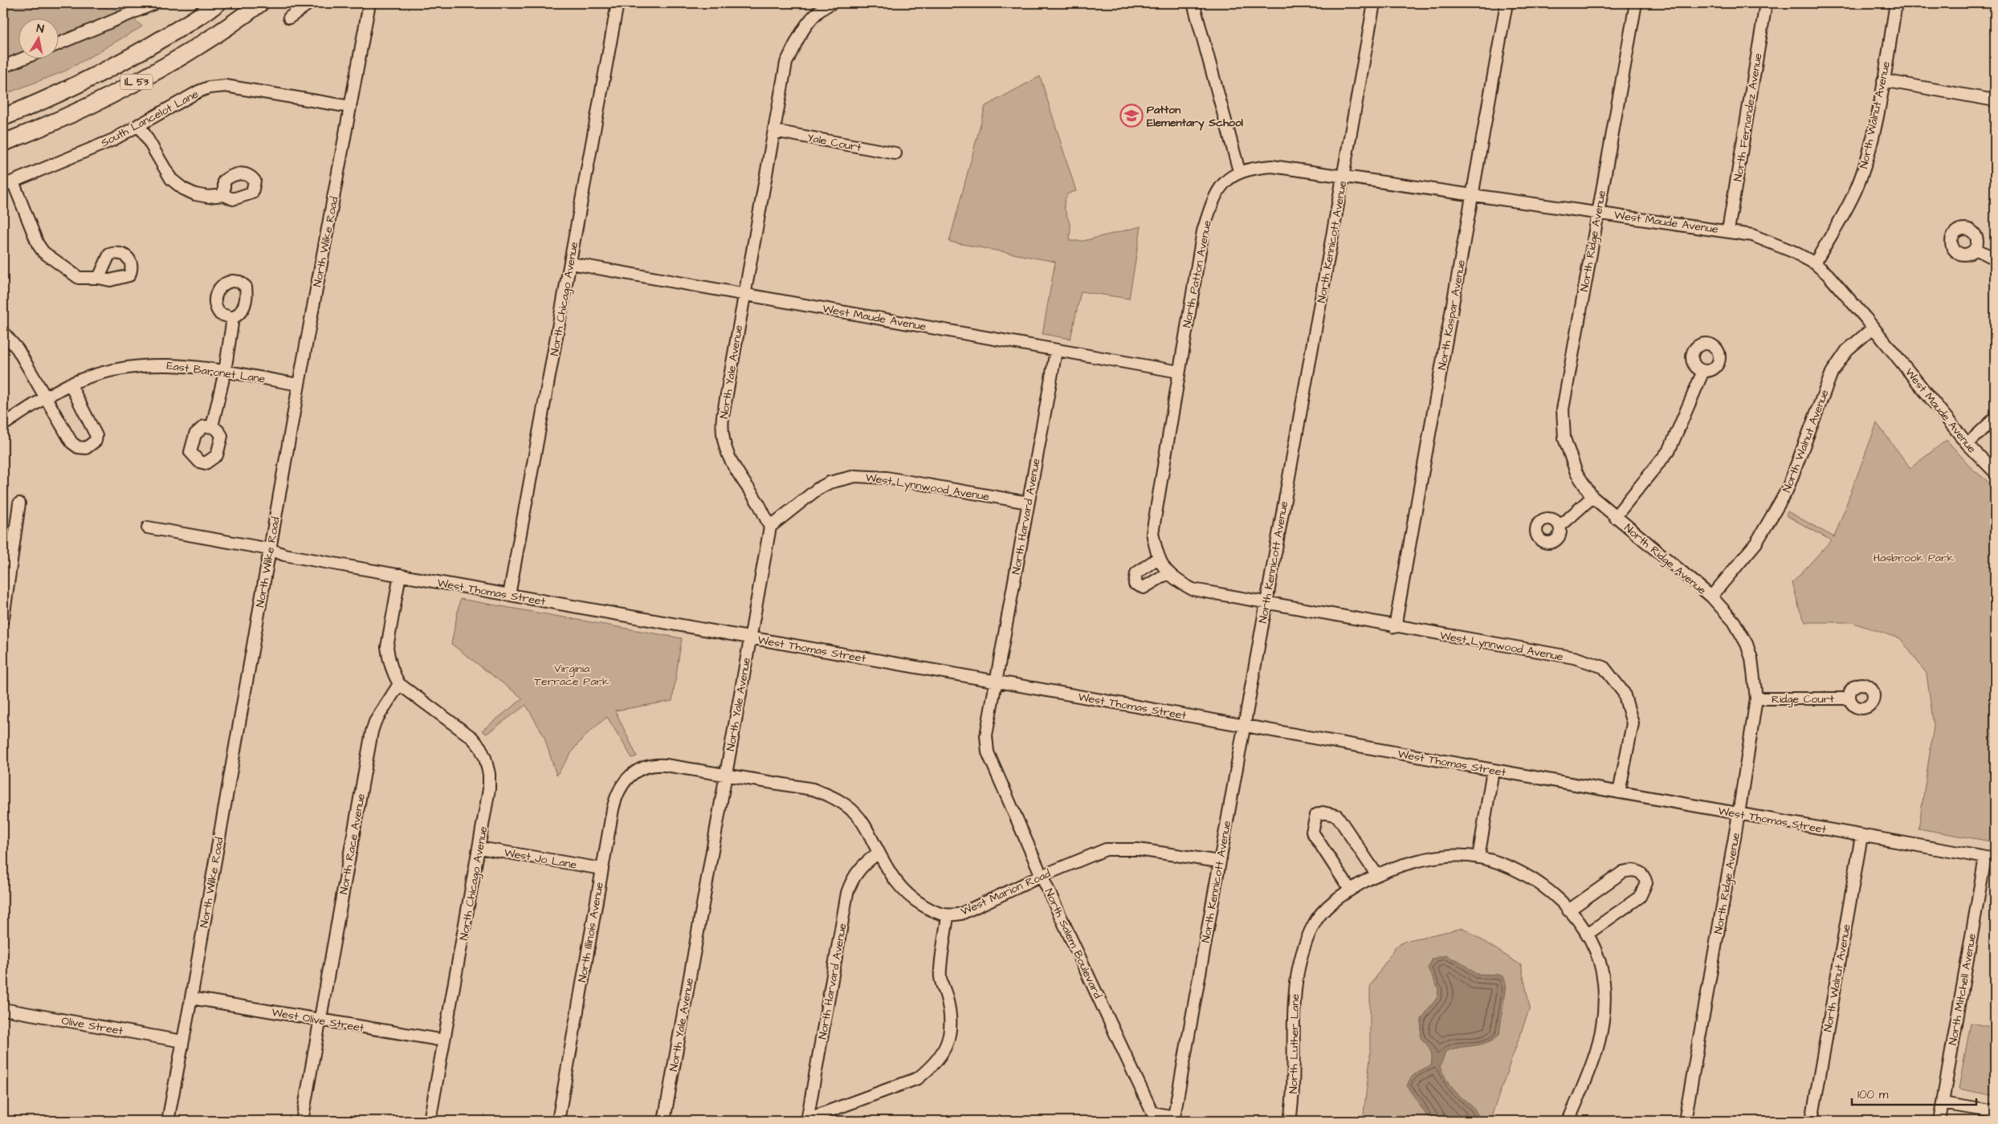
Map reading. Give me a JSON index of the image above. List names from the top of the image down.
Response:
{
  "streets": {
    "highway": ["IL 53"],
    "street": [
      "North Walnut Avenue",
      "North Fernandez Avenue",
      "South Lancelot Lane",
      "Yale Court",
      "West Maude Avenue",
      "North Ridge Avenue",
      "North Wilke Road",
      "North Kennicott Avenue",
      "North Patton Avenue",
      "North Chicago Avenue",
      "North Kaspar Avenue",
      "East Baronet Lane",
      "North Yale Avenue",
      "West Lynnwood Avenue",
      "North Harvard Avenue",
      "West Thomas Street",
      "Ridge Court",
      "North Race Avenue",
      "West Jo Lane",
      "West Marion Road",
      "North Illinois Avenue",
      "North Salem Boulevard",
      "North Mitchell Avenue",
      "West Olive Street",
      "Olive Street",
      "North Luther Lane"
    ]
  },
  "crossings": [
    ["North Walnut Avenue", "West Maude Avenue"],
    ["North Walnut Avenue", "North Ridge Avenue"],
    ["North Walnut Avenue", "West Thomas Street"],
    ["North Fernandez Avenue", "West Maude Avenue"],
    ["South Lancelot Lane", "North Wilke Road"],
    ["Yale Court", "North Yale Avenue"],
    ["West Maude Avenue", "North Ridge Avenue"],
    ["West Maude Avenue", "North Kennicott Avenue"],
    ["West Maude Avenue", "North Patton Avenue"],
    ["West Maude Avenue", "North Chicago Avenue"],
    ["West Maude Avenue", "North Kaspar Avenue"],
    ["West Maude Avenue", "North Yale Avenue"],
    ["West Maude Avenue", "North Harvard Avenue"],
    ["North Ridge Avenue", "West Thomas Street"],
    ["North Ridge Avenue", "Ridge Court"],
    ["North Wilke Road", "East Baronet Lane"],
    ["North Wilke Road", "West Thomas Street"],
    ["North Wilke Road", "West Olive Street"],
    ["North Wilke Road", "Olive Street"],
    ["North Kennicott Avenue", "North Patton Avenue"],
    ["North Kennicott Avenue", "West Lynnwood Avenue"],
    ["North Kennicott Avenue", "West Thomas Street"],
    ["North Kennicott Avenue", "West Marion Road"],
    ["North Kennicott Avenue", "North Salem Boulevard"],
    ["North Patton Avenue", "West Lynnwood Avenue"],
    ["North Chicago Avenue", "West Thomas Street"],
    ["North Chicago Avenue", "North Race Avenue"],
    ["North Chicago Avenue", "West Jo Lane"],
    ["North Chicago Avenue", "West Olive Street"],
    ["North Kaspar Avenue", "West Lynnwood Avenue"],
    ["North Yale Avenue", "West Lynnwood Avenue"],
    ["North Yale Avenue", "West Thomas Street"],
    ["North Yale Avenue", "West Marion Road"],
    ["West Lynnwood Avenue", "North Harvard Avenue"],
    ["West Lynnwood Avenue", "West Thomas Street"],
    ["North Harvard Avenue", "West Thomas Street"],
    ["North Harvard Avenue", "West Marion Road"],
    ["North Harvard Avenue", "North Salem Boulevard"],
    ["West Thomas Street", "North Salem Boulevard"],
    ["West Thomas Street", "North Mitchell Avenue"],
    ["North Race Avenue", "West Olive Street"],
    ["West Jo Lane", "North Illinois Avenue"],
    ["West Marion Road", "North Illinois Avenue"],
    ["West Marion Road", "North Salem Boulevard"]
  ],
  "parks": ["Hasbrook Park", "Virginia Terrace Park"],
  "places": {
    "school or university": ["Patton Elementary School"]
  },
  "scale_bar": "100 m",
  "north": "top"
}
